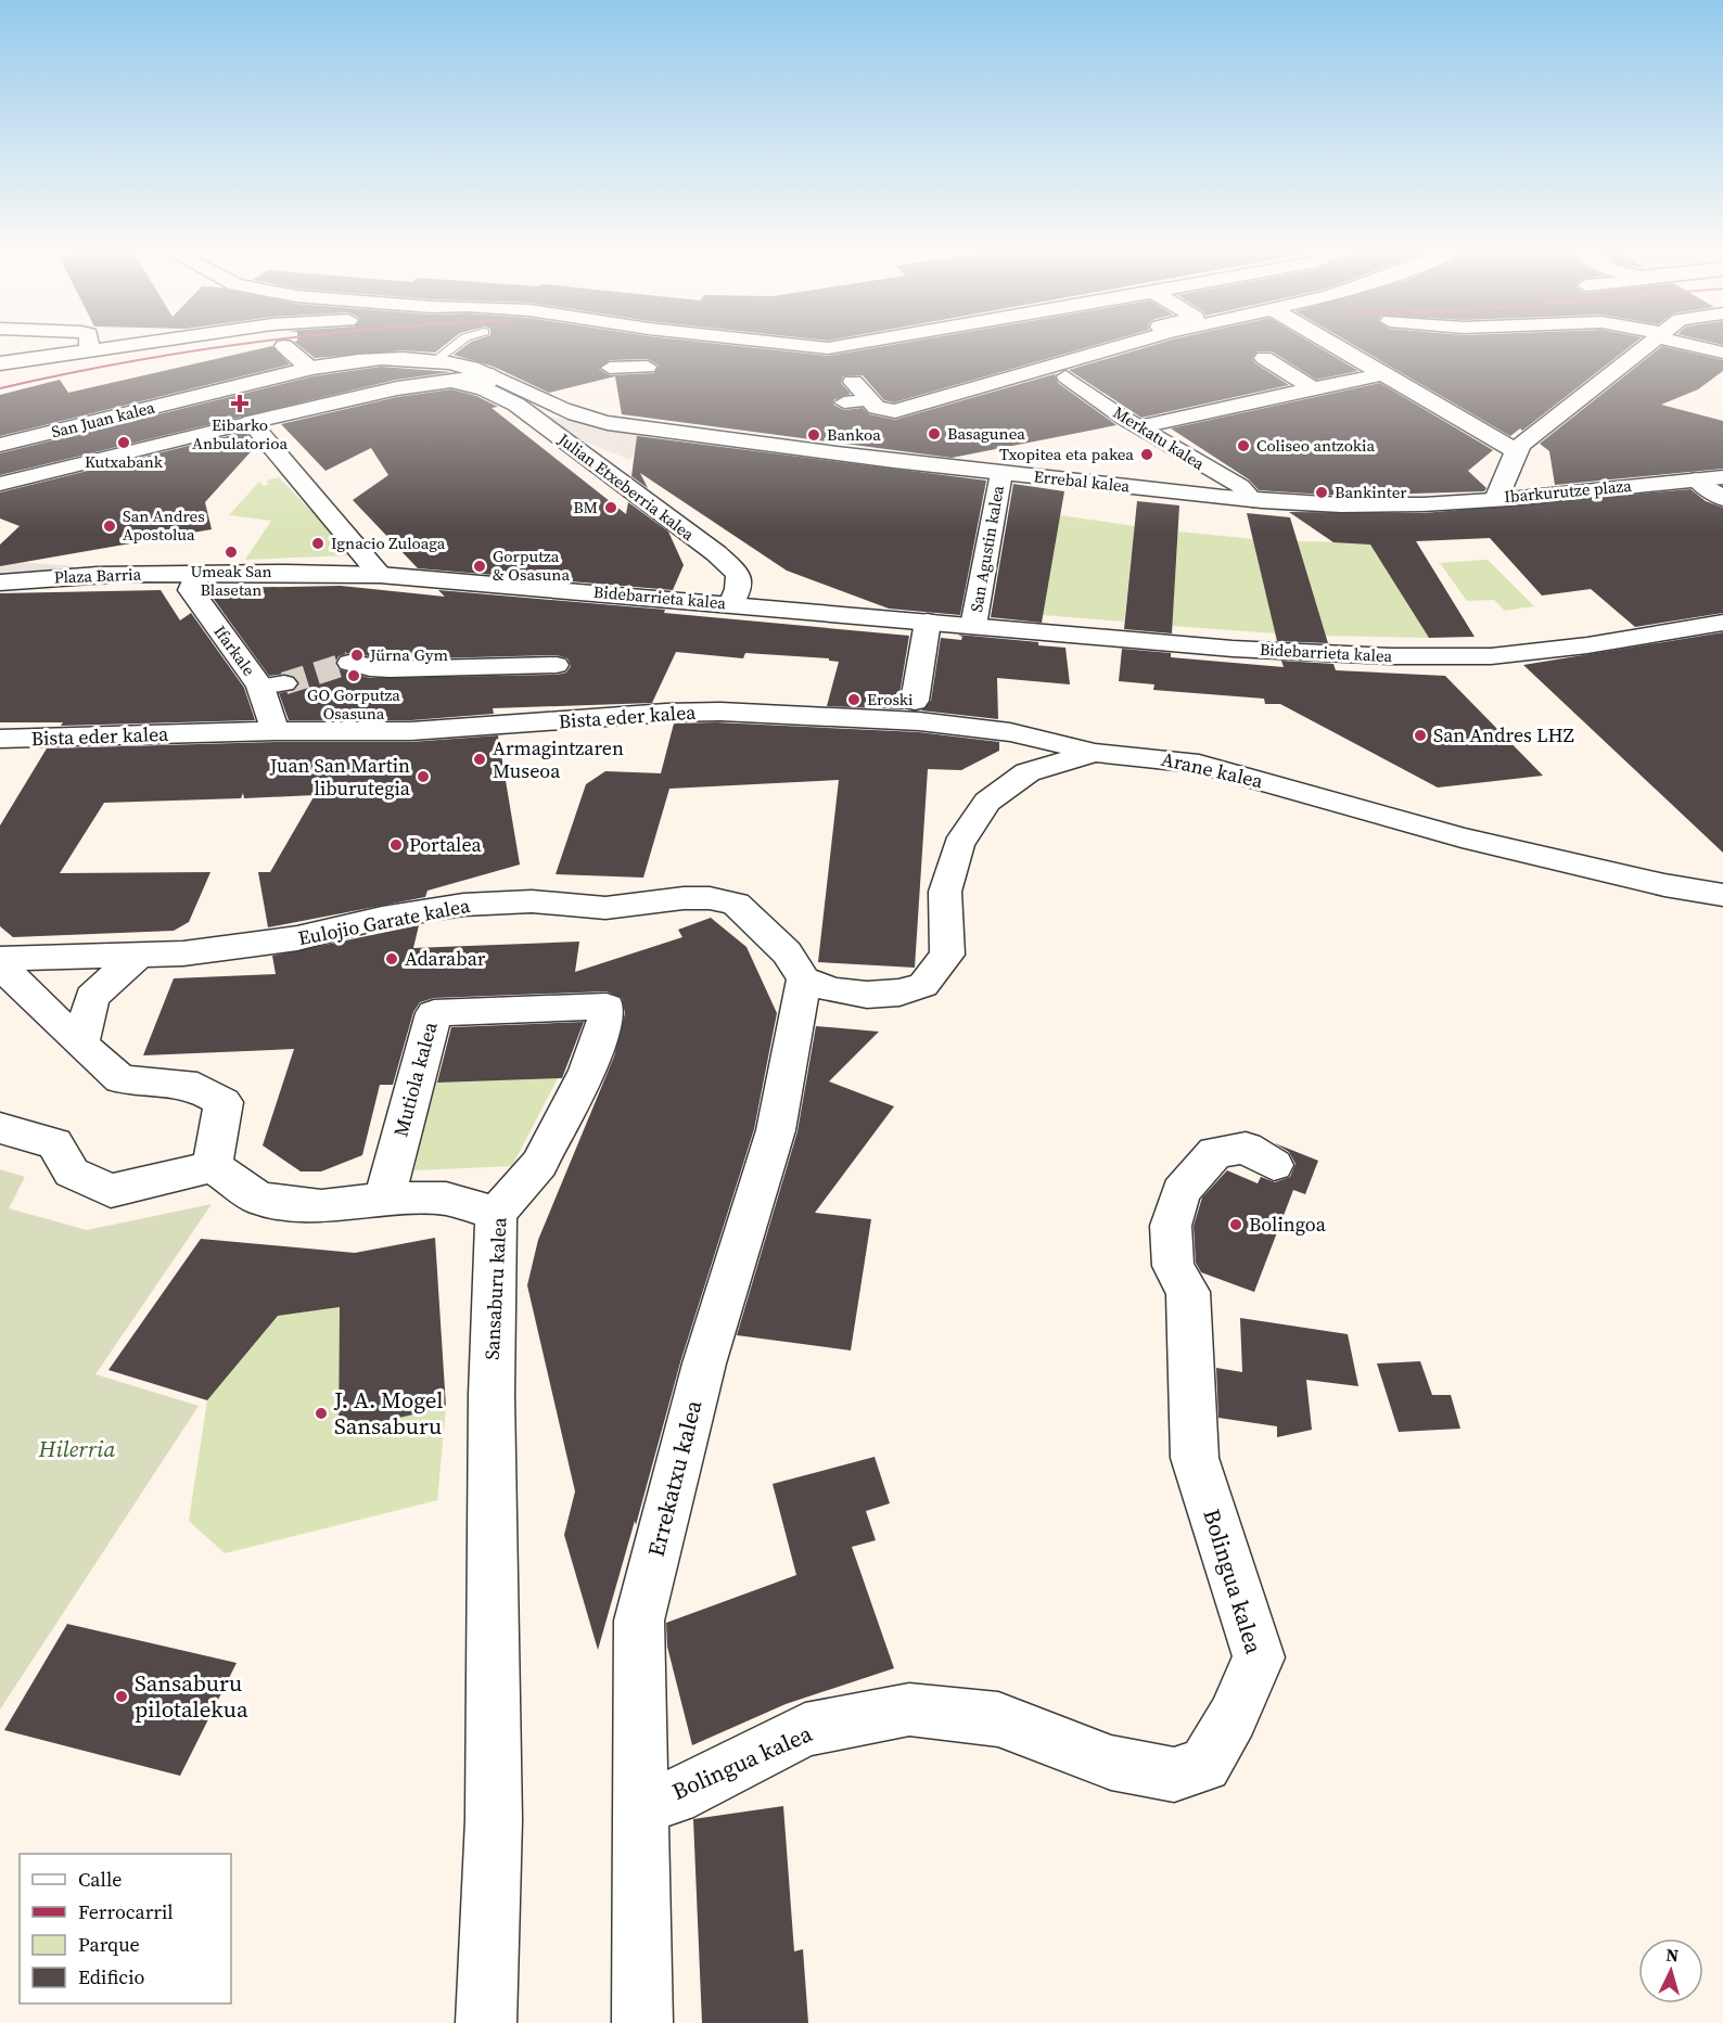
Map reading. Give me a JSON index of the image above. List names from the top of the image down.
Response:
{
  "streets": {
    "street": [
      "San Juan kalea",
      "Merkatu kalea",
      "Errebal kalea",
      "Julian Etxeberria kalea",
      "Ibarkurutze plaza",
      "San Agustin kalea",
      "Plaza Barria",
      "Bidebarrieta kalea",
      "Ifarkale",
      "Bista eder kalea",
      "Arane kalea",
      "Eulojio Garate kalea",
      "Mutiola kalea",
      "Sansaburu kalea",
      "Errekatxu kalea",
      "Bolingua kalea"
    ]
  },
  "crossings": [
    ["San Juan kalea", "Julian Etxeberria kalea"],
    ["Merkatu kalea", "Errebal kalea"],
    ["Errebal kalea", "Julian Etxeberria kalea"],
    ["Errebal kalea", "Ibarkurutze plaza"],
    ["Errebal kalea", "San Agustin kalea"],
    ["Julian Etxeberria kalea", "Bidebarrieta kalea"],
    ["San Agustin kalea", "Bidebarrieta kalea"],
    ["Plaza Barria", "Bidebarrieta kalea"],
    ["Plaza Barria", "Ifarkale"],
    ["Bidebarrieta kalea", "Ifarkale"],
    ["Ifarkale", "Bista eder kalea"],
    ["Bista eder kalea", "Arane kalea"],
    ["Arane kalea", "Eulojio Garate kalea"],
    ["Arane kalea", "Errekatxu kalea"],
    ["Eulojio Garate kalea", "Errekatxu kalea"],
    ["Mutiola kalea", "Sansaburu kalea"],
    ["Errekatxu kalea", "Bolingua kalea"]
  ],
  "parks": ["Hilerria"],
  "places": {
    "health": ["Eibarko Anbulatorioa"],
    "other": [
      "Basagunea",
      "Bankoa",
      "Kutxabank",
      "Coliseo antzokia",
      "Txopitea eta pakea",
      "Bankinter",
      "BM",
      "San Andres Apostolua",
      "Ignacio Zuloaga",
      "Umeak San Blasetan",
      "Gorputza & Osasuna",
      "Jürna Gym",
      "GO Gorputza Osasuna",
      "Eroski",
      "San Andres LHZ",
      "Armagintzaren Museoa",
      "Juan San Martin liburutegia",
      "Portalea",
      "Adarabar",
      "Bolingoa",
      "J. A. Mogel Sansaburu",
      "Sansaburu pilotalekua"
    ]
  },
  "legend": [
    "Calle",
    "Ferrocarril",
    "Parque",
    "Edificio"
  ],
  "north": "top"
}
